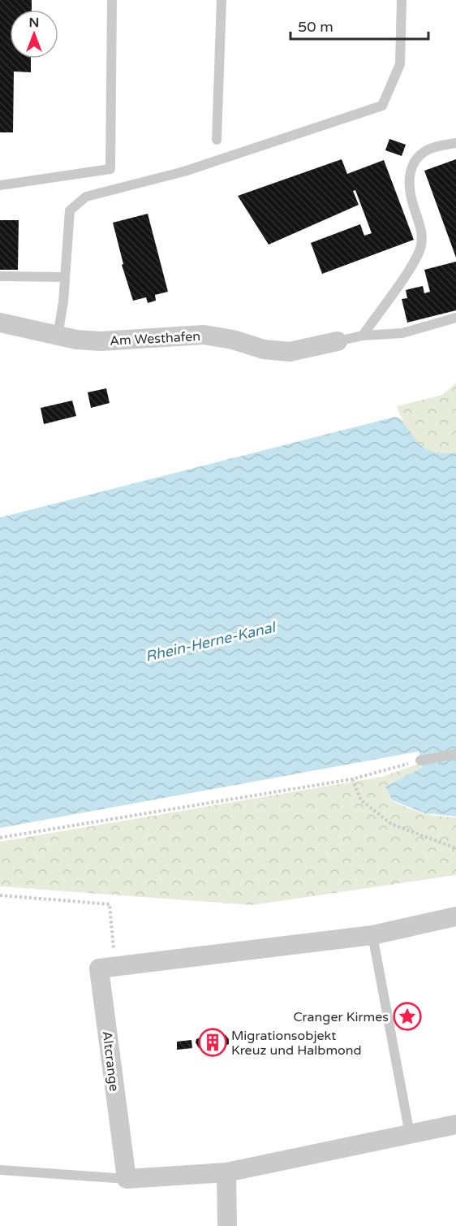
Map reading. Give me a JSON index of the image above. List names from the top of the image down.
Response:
{
  "streets": {
    "street": ["Am Westhafen", "Altcrange"]
  },
  "water": ["Rhein-Herne-Kanal"],
  "places": {
    "place": ["Cranger Kirmes"],
    "building": ["Migrationsobjekt Kreuz und Halbmond"]
  },
  "scale_bar": "50 m",
  "north": "top"
}
